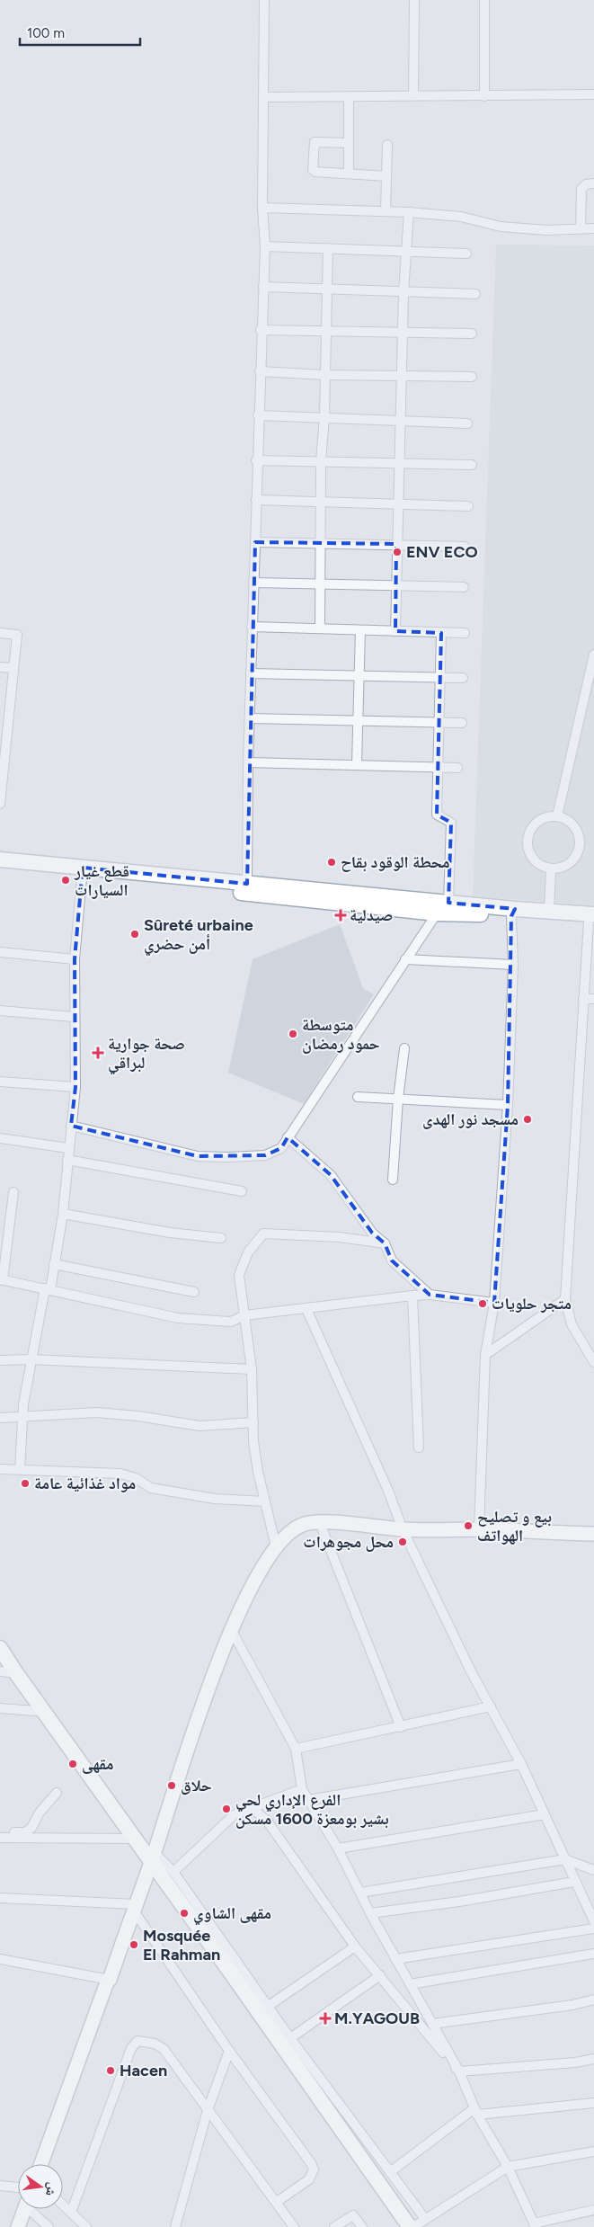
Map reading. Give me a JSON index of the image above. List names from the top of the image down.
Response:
{
  "places": {
    "other": [
      "ENV ECO",
      "محطة الوقود بقاح",
      "قطع غيار السيارات",
      "Sûreté urbaine أمن حضري",
      "متوسطة حمود رمضان",
      "مسجد نور الهدى",
      "متجر حلويات",
      "مواد غذائية عامة",
      "بيع و تصليح الهواتف",
      "محل مجوهرات",
      "مقهى",
      "حلاق",
      "الفرع الإداري لحي بشير بومعزة 1600 مسكن",
      "مقهى الشاوي",
      "Mosquée El Rahman",
      "Hacen"
    ],
    "health": ["صيدلية", "صحة جوارية لبراقي", "M.YAGOUB"]
  },
  "scale_bar": "100 m",
  "north": "right"
}
